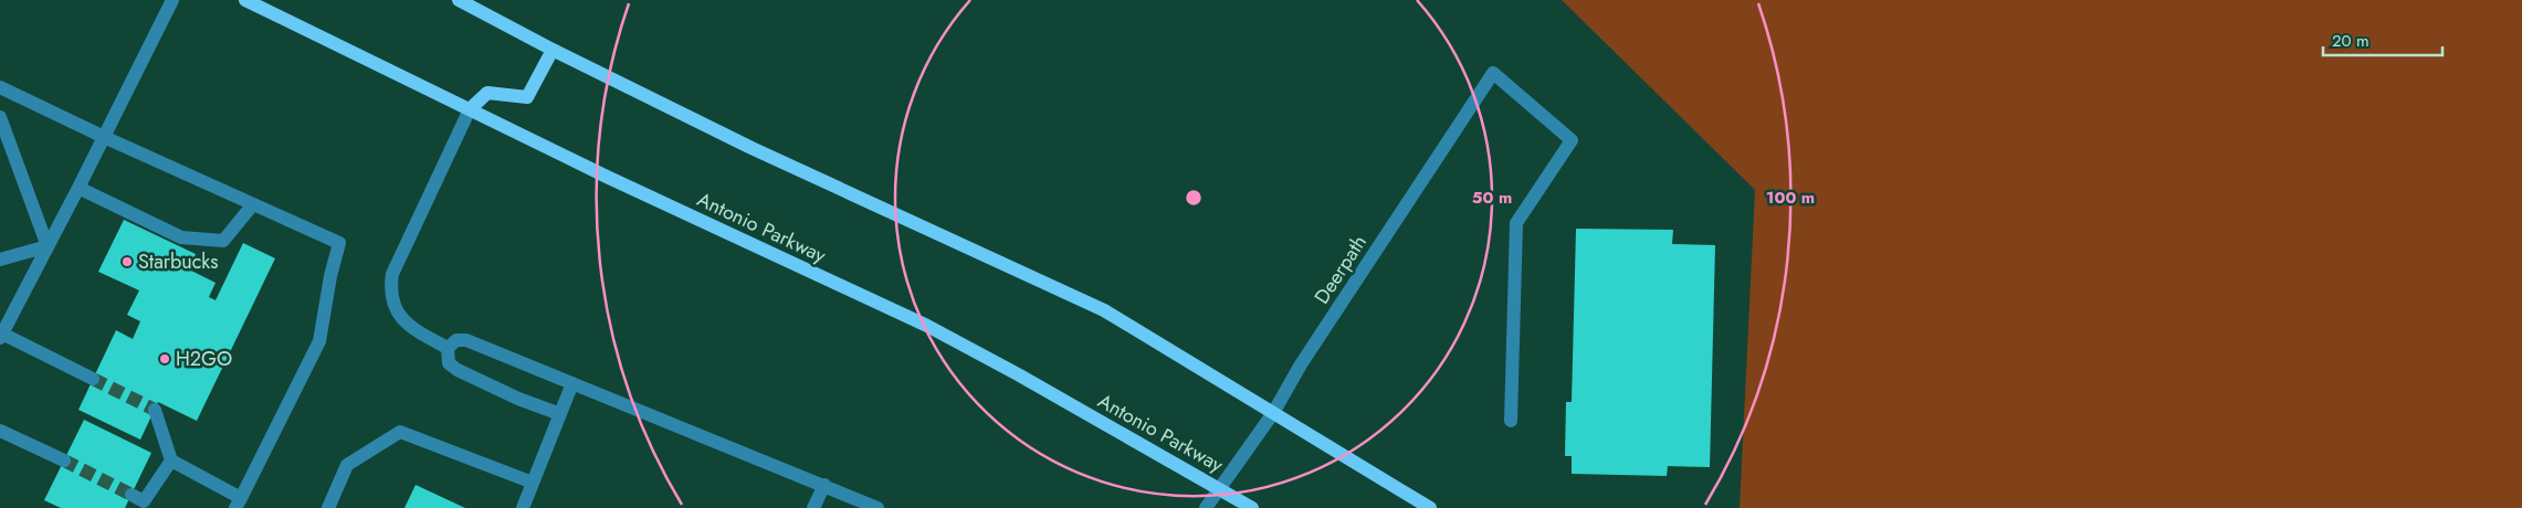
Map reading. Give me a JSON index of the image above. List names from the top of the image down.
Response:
{
  "streets": {
    "main road": ["Antonio Parkway"],
    "street": ["Deerpath"]
  },
  "crossings": [
    ["Antonio Parkway", "Deerpath"]
  ],
  "places": ["Starbucks", "H2GO"],
  "scale_bar": "20 m",
  "rings": ["50 m", "100 m"]
}
